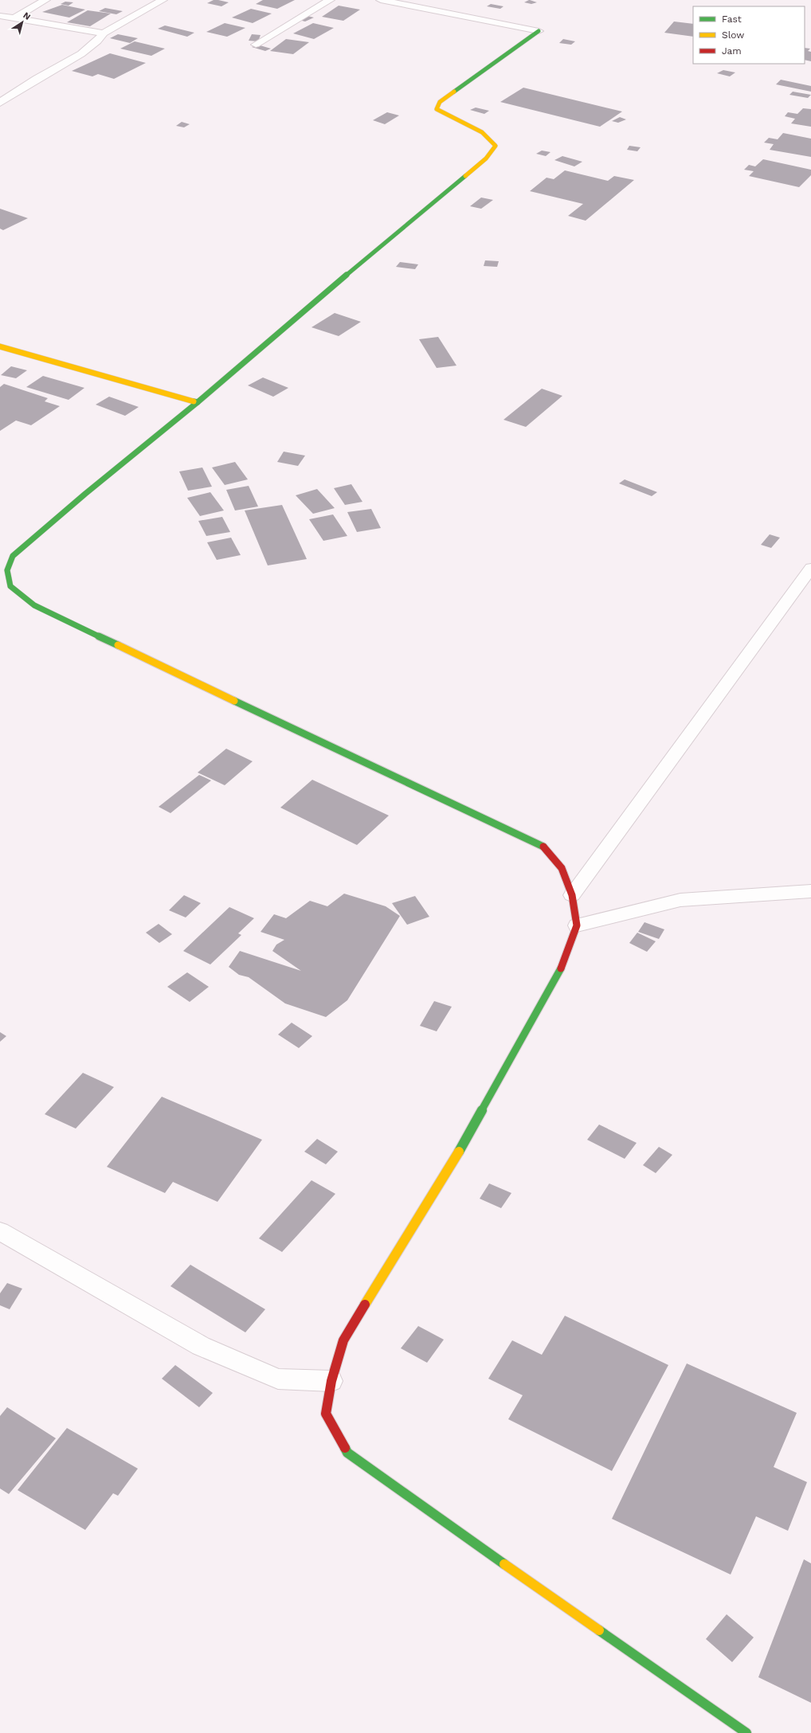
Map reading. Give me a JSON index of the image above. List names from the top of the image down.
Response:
{
  "legend": ["Fast", "Slow", "Jam"],
  "north": "top right"
}
